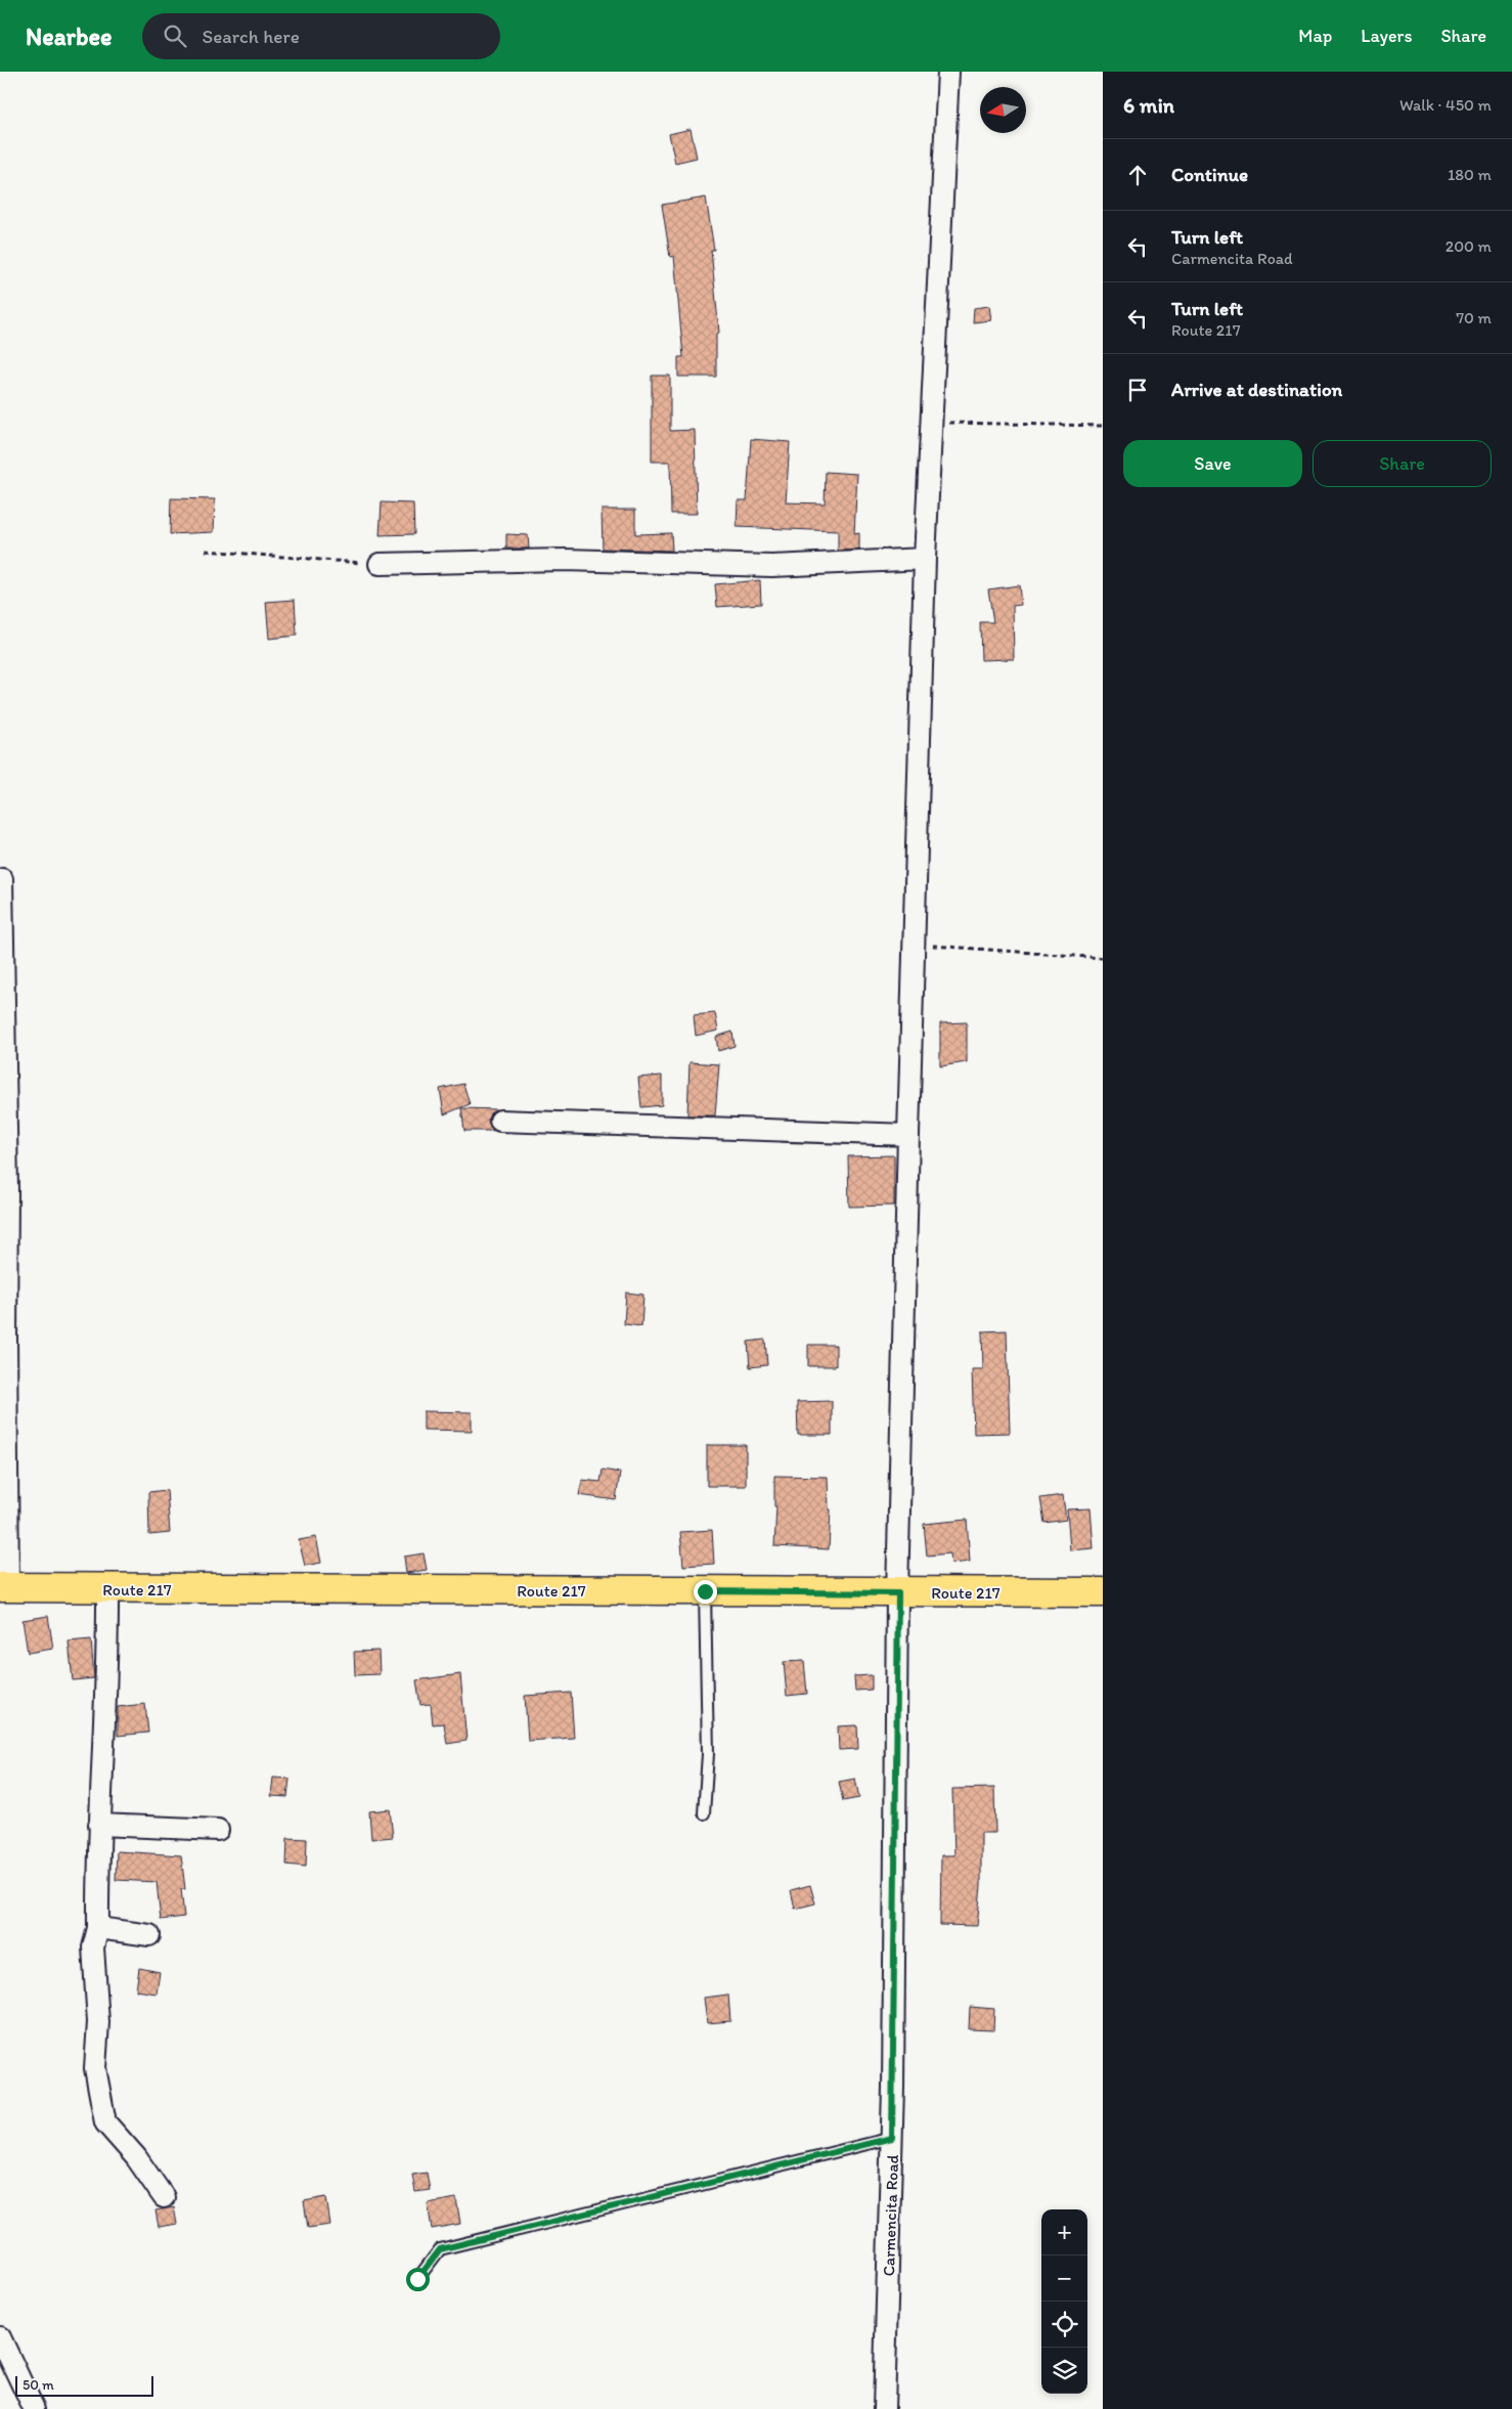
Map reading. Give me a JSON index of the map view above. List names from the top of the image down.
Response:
{
  "streets": {
    "main road": ["Route 217"],
    "street": ["Carmencita Road"]
  },
  "crossings": [
    ["Route 217", "Carmencita Road"]
  ],
  "scale_bar": "50 m",
  "north": "left",
  "page": {
    "header": "Nearbee",
    "search": "Search here",
    "nav": ["Map", "Layers", "Share"],
    "heading": ["6 min", "Walk · 450 m"],
    "list": [
      ["Continue", "180 m"],
      ["Turn left", "Carmencita Road", "200 m"],
      ["Turn left", "Route 217", "70 m"],
      "Arrive at destination"
    ],
    "buttons": ["Save", "Share"],
    "map_buttons": ["+", "−"],
    "scale": "50 m"
  }
}
